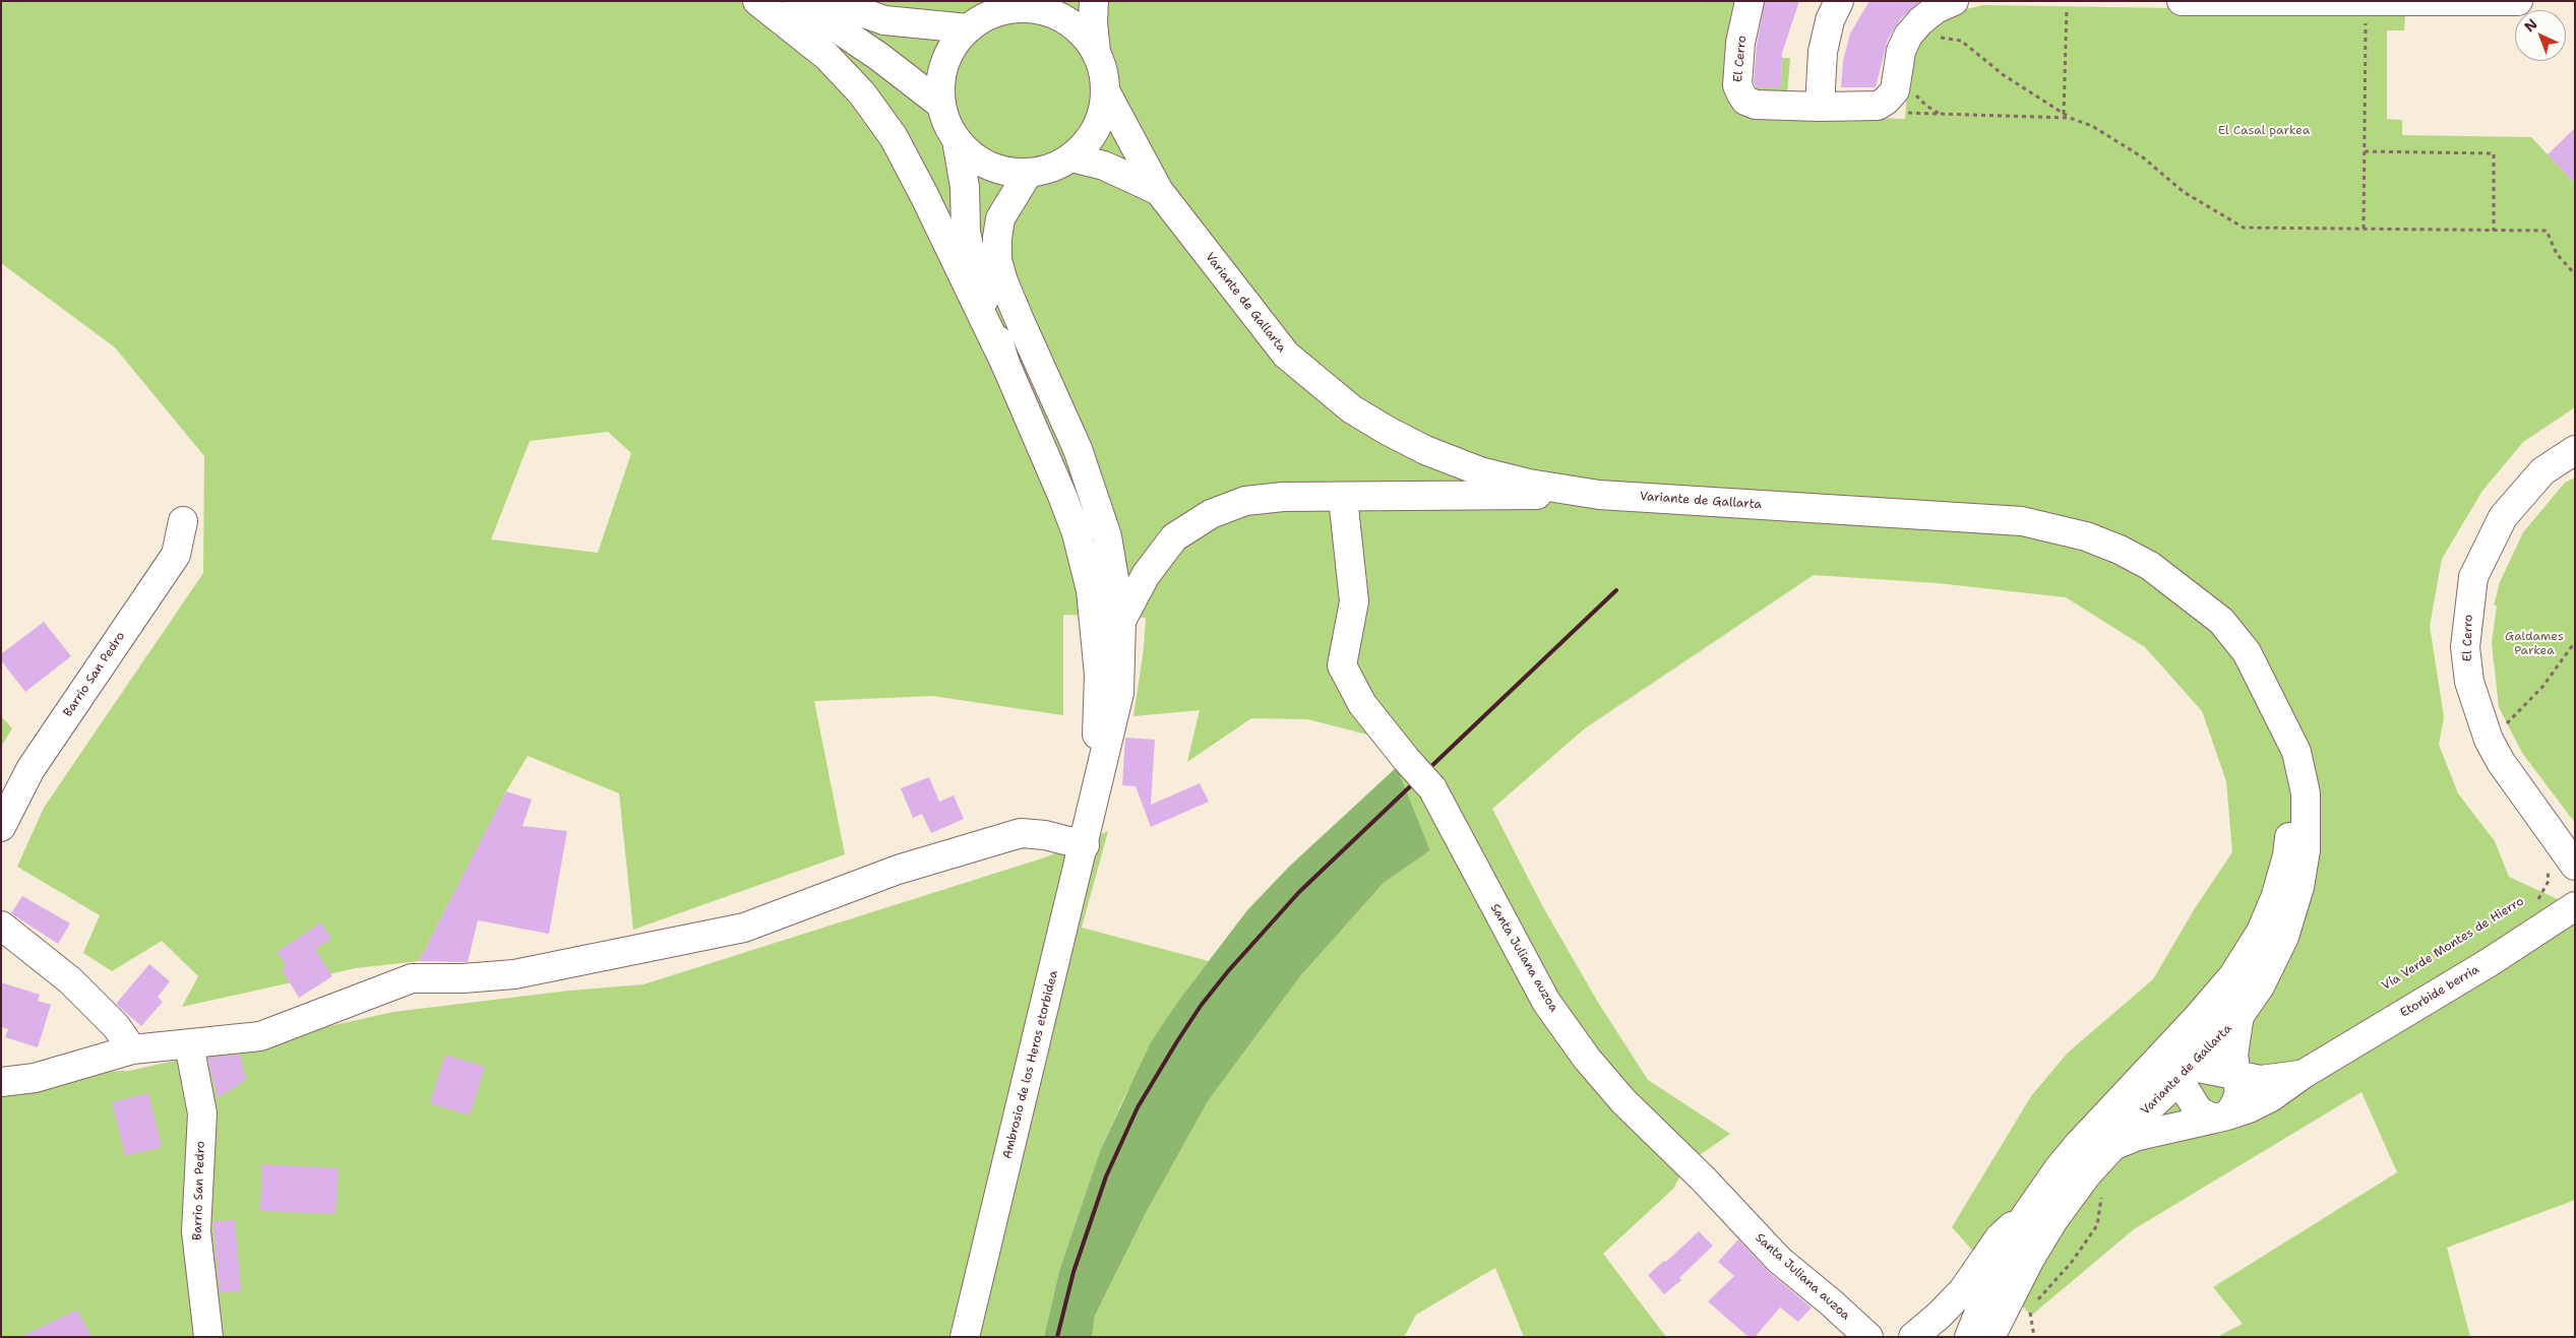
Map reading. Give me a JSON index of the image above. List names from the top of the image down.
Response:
{
  "streets": {
    "main road": [
      "El Cerro",
      "Variante de Gallarta",
      "Barrio San Pedro",
      "Santa Juliana auzoa",
      "Etorbide berria",
      "Ambrosio de los Heros etorbidea"
    ],
    "path": ["Vía Verde Montes de Hierro"]
  },
  "crossings": [
    ["Variante de Gallarta", "Etorbide berria"]
  ],
  "parks": ["El Casal parkea", "Galdames Parkea"],
  "north": "top left"
}
